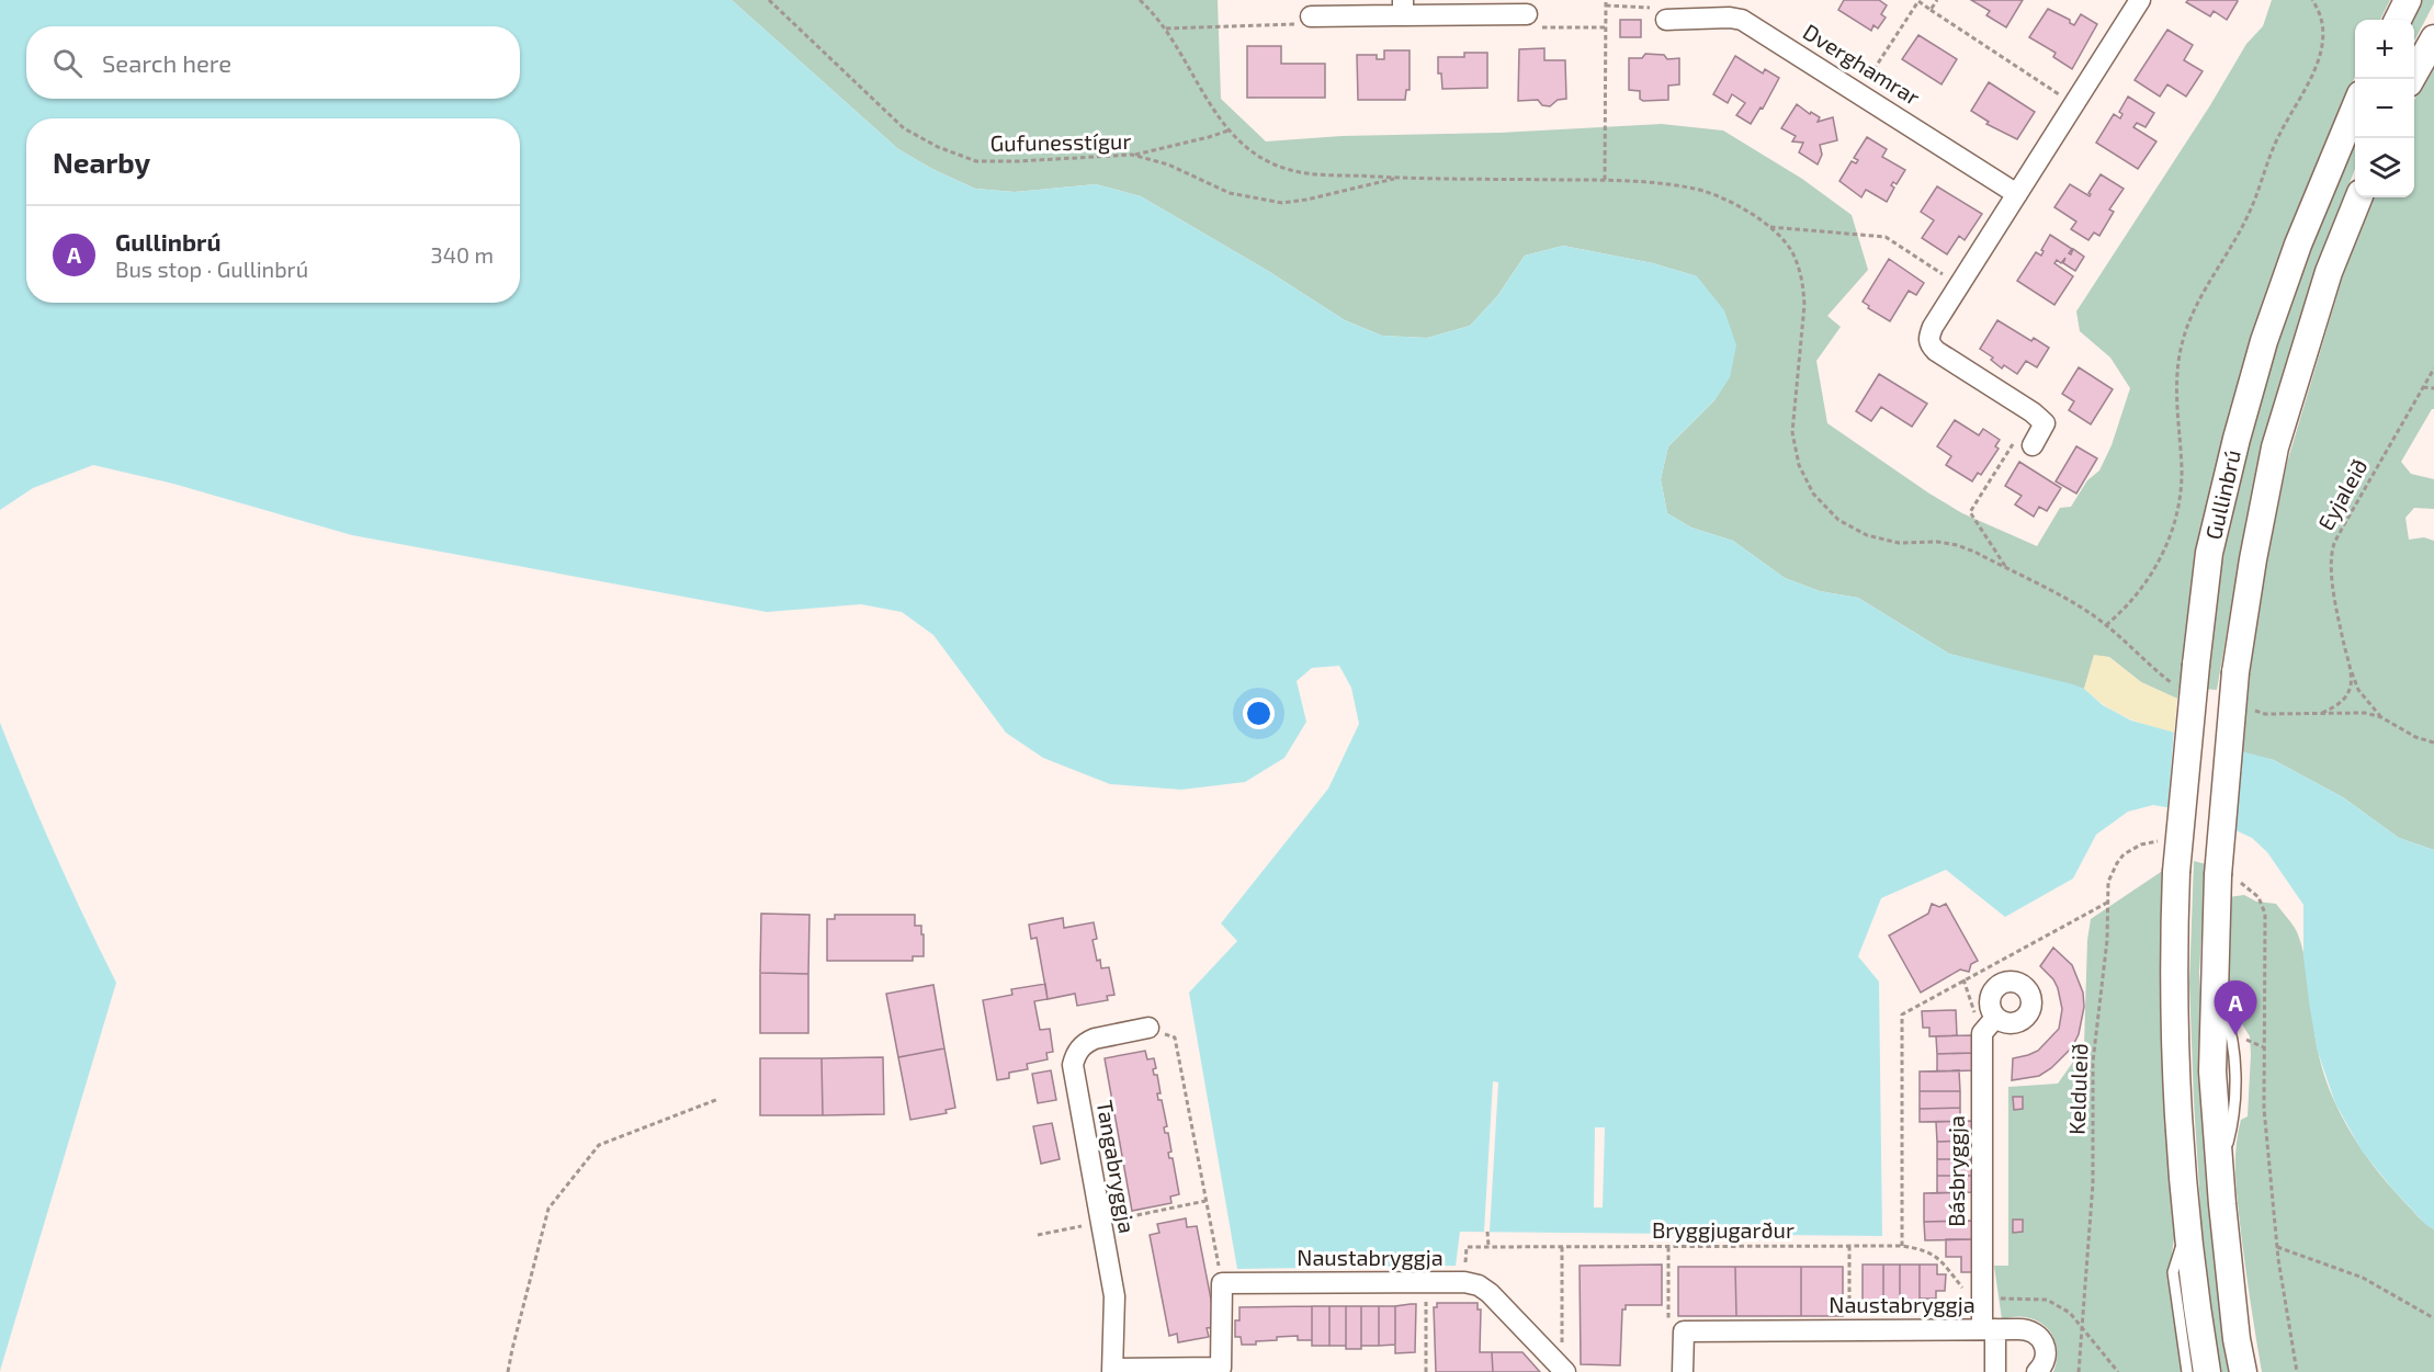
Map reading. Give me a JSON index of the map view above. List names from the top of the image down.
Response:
{
  "streets": {
    "main road": ["Gullinbrú"],
    "street": [
      "Dverghamrar",
      "Tangabryggja",
      "Básbryggja",
      "Naustabryggja"
    ],
    "path": [
      "Gufunesstígur",
      "Eyjaleið",
      "Kelduleið",
      "Bryggjugarður"
    ]
  },
  "crossings": [
    ["Tangabryggja", "Naustabryggja"],
    ["Básbryggja", "Bryggjugarður"],
    ["Básbryggja", "Naustabryggja"],
    ["Bryggjugarður", "Naustabryggja"]
  ],
  "page": {
    "map_buttons": ["+", "−"],
    "search": "Search here",
    "heading": "Nearby",
    "list": [
      {
        "mark": "A",
        "name": "Gullinbrú",
        "note": "Bus stop · Gullinbrú",
        "value": "340 m"
      }
    ],
    "pins": "A"
  }
}
